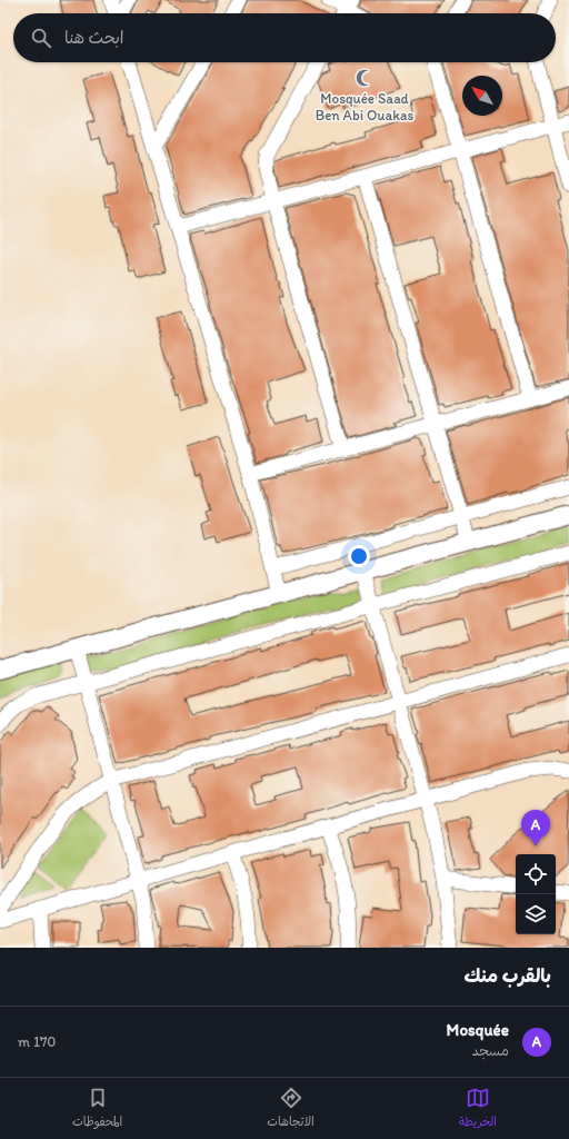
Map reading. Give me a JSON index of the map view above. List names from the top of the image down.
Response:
{
  "places": {
    "mosque": ["Mosquée Saad Ben Abi Ouakas"]
  },
  "north": "top left",
  "page": {
    "search": "ابحث هنا",
    "pins": "A",
    "heading": "بالقرب منك",
    "list": [
      {
        "mark": "A",
        "name": "Mosquée",
        "note": "مسجد",
        "value": "170 m"
      }
    ],
    "nav": ["الخريطة", "الاتجاهات", "المحفوظات"]
  }
}
